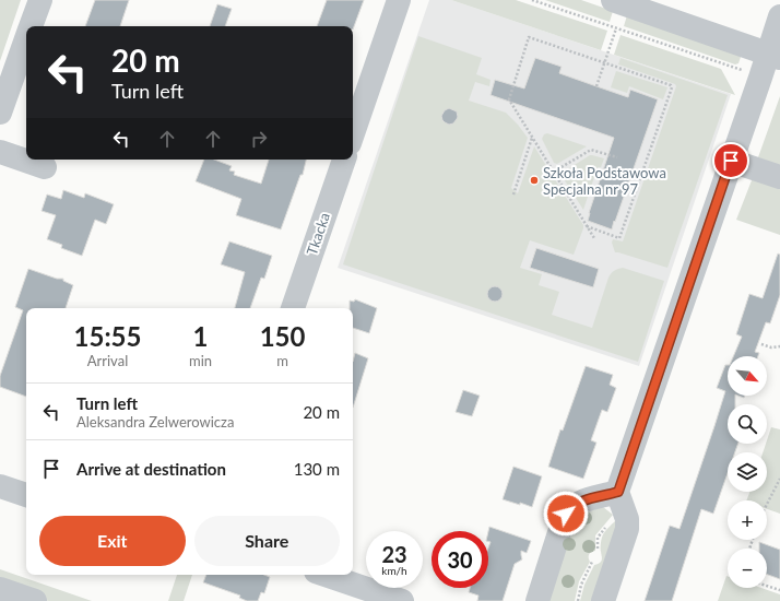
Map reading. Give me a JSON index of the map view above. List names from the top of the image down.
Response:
{
  "streets": {
    "street": ["Tkacka"]
  },
  "places": ["Szkoła Podstawowa Specjalna nr 97"],
  "north": "bottom right",
  "page": {
    "turn": ["20 m", "Turn left"],
    "eta": [
      "15:55",
      "Arrival",
      "1",
      "min",
      "150",
      "m"
    ],
    "map_buttons": ["+", "−"],
    "list": [
      {
        "name": "Turn left",
        "note": "Aleksandra Zelwerowicza",
        "value": "20 m"
      },
      {
        "name": "Arrive at destination",
        "value": "130 m"
      }
    ],
    "buttons": ["Exit", "Share"],
    "speed": "23 km/h",
    "limit": "30"
  }
}
